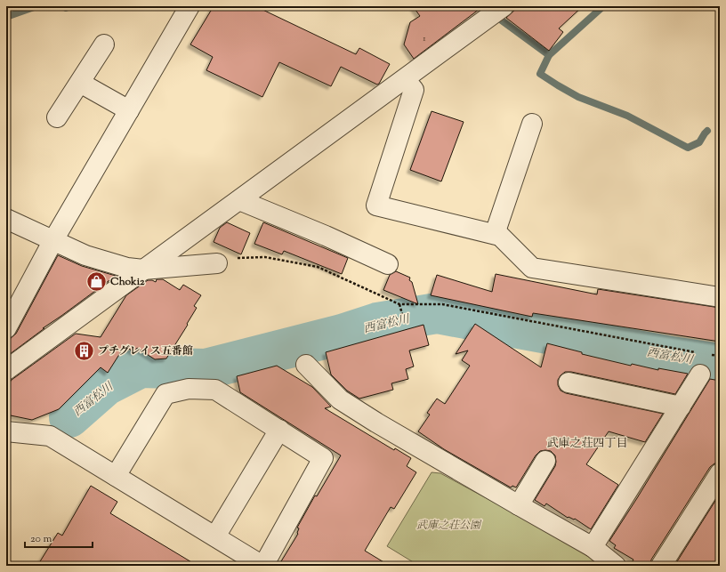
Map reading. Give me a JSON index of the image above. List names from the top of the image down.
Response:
{
  "districts": ["武庫之荘四丁目"],
  "water": ["西富松川"],
  "parks": ["武庫之荘公園"],
  "places": {
    "shop": ["Choki2"],
    "building": ["プチグレイス五番館"]
  },
  "house_numbers": ["1"],
  "scale_bar": "20 m"
}
